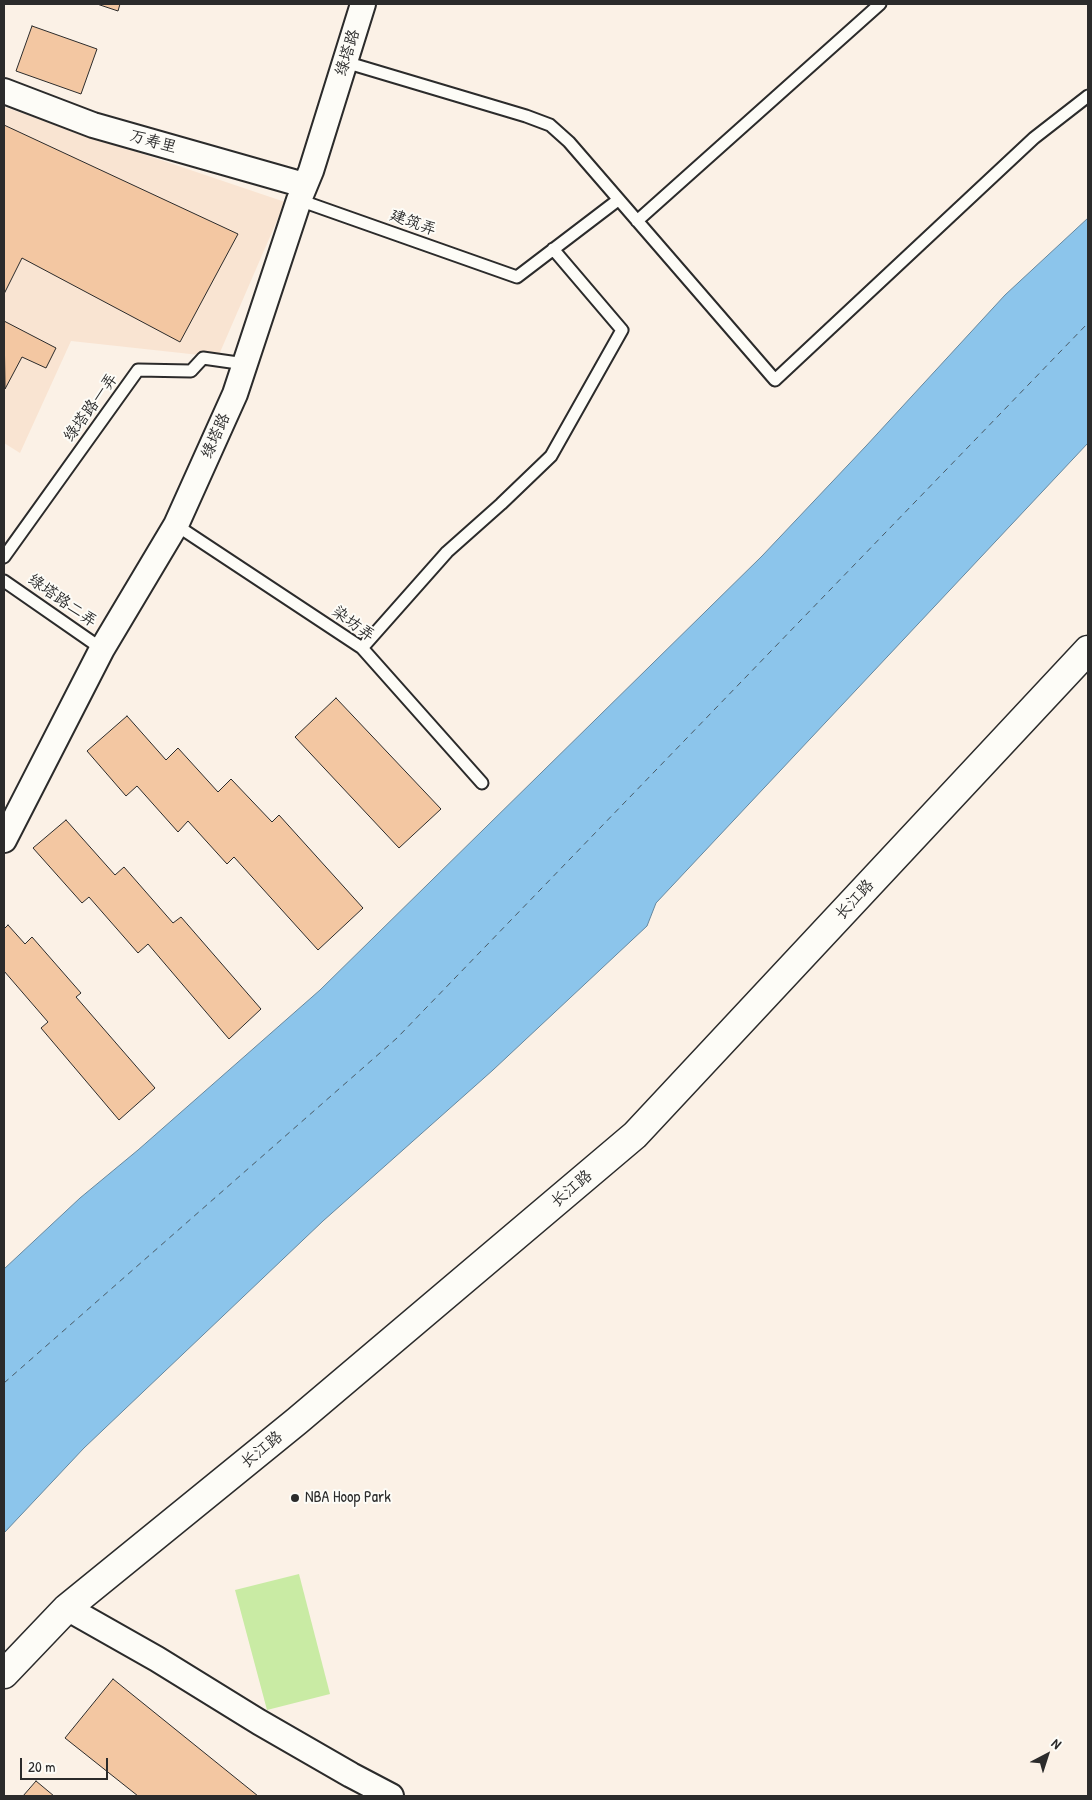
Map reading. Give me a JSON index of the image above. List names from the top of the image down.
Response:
{
  "streets": {
    "street": ["绿塔路", "万寿里", "长江路"],
    "lane": [
      "建筑弄",
      "绿塔路一弄",
      "绿塔路二弄",
      "染坊弄"
    ]
  },
  "crossings": [
    ["绿塔路", "万寿里"],
    ["绿塔路", "建筑弄"],
    ["绿塔路", "绿塔路一弄"],
    ["绿塔路", "绿塔路二弄"],
    ["绿塔路", "染坊弄"],
    ["万寿里", "建筑弄"]
  ],
  "places": ["NBA Hoop Park"],
  "scale_bar": "20 m",
  "north": "top right"
}
